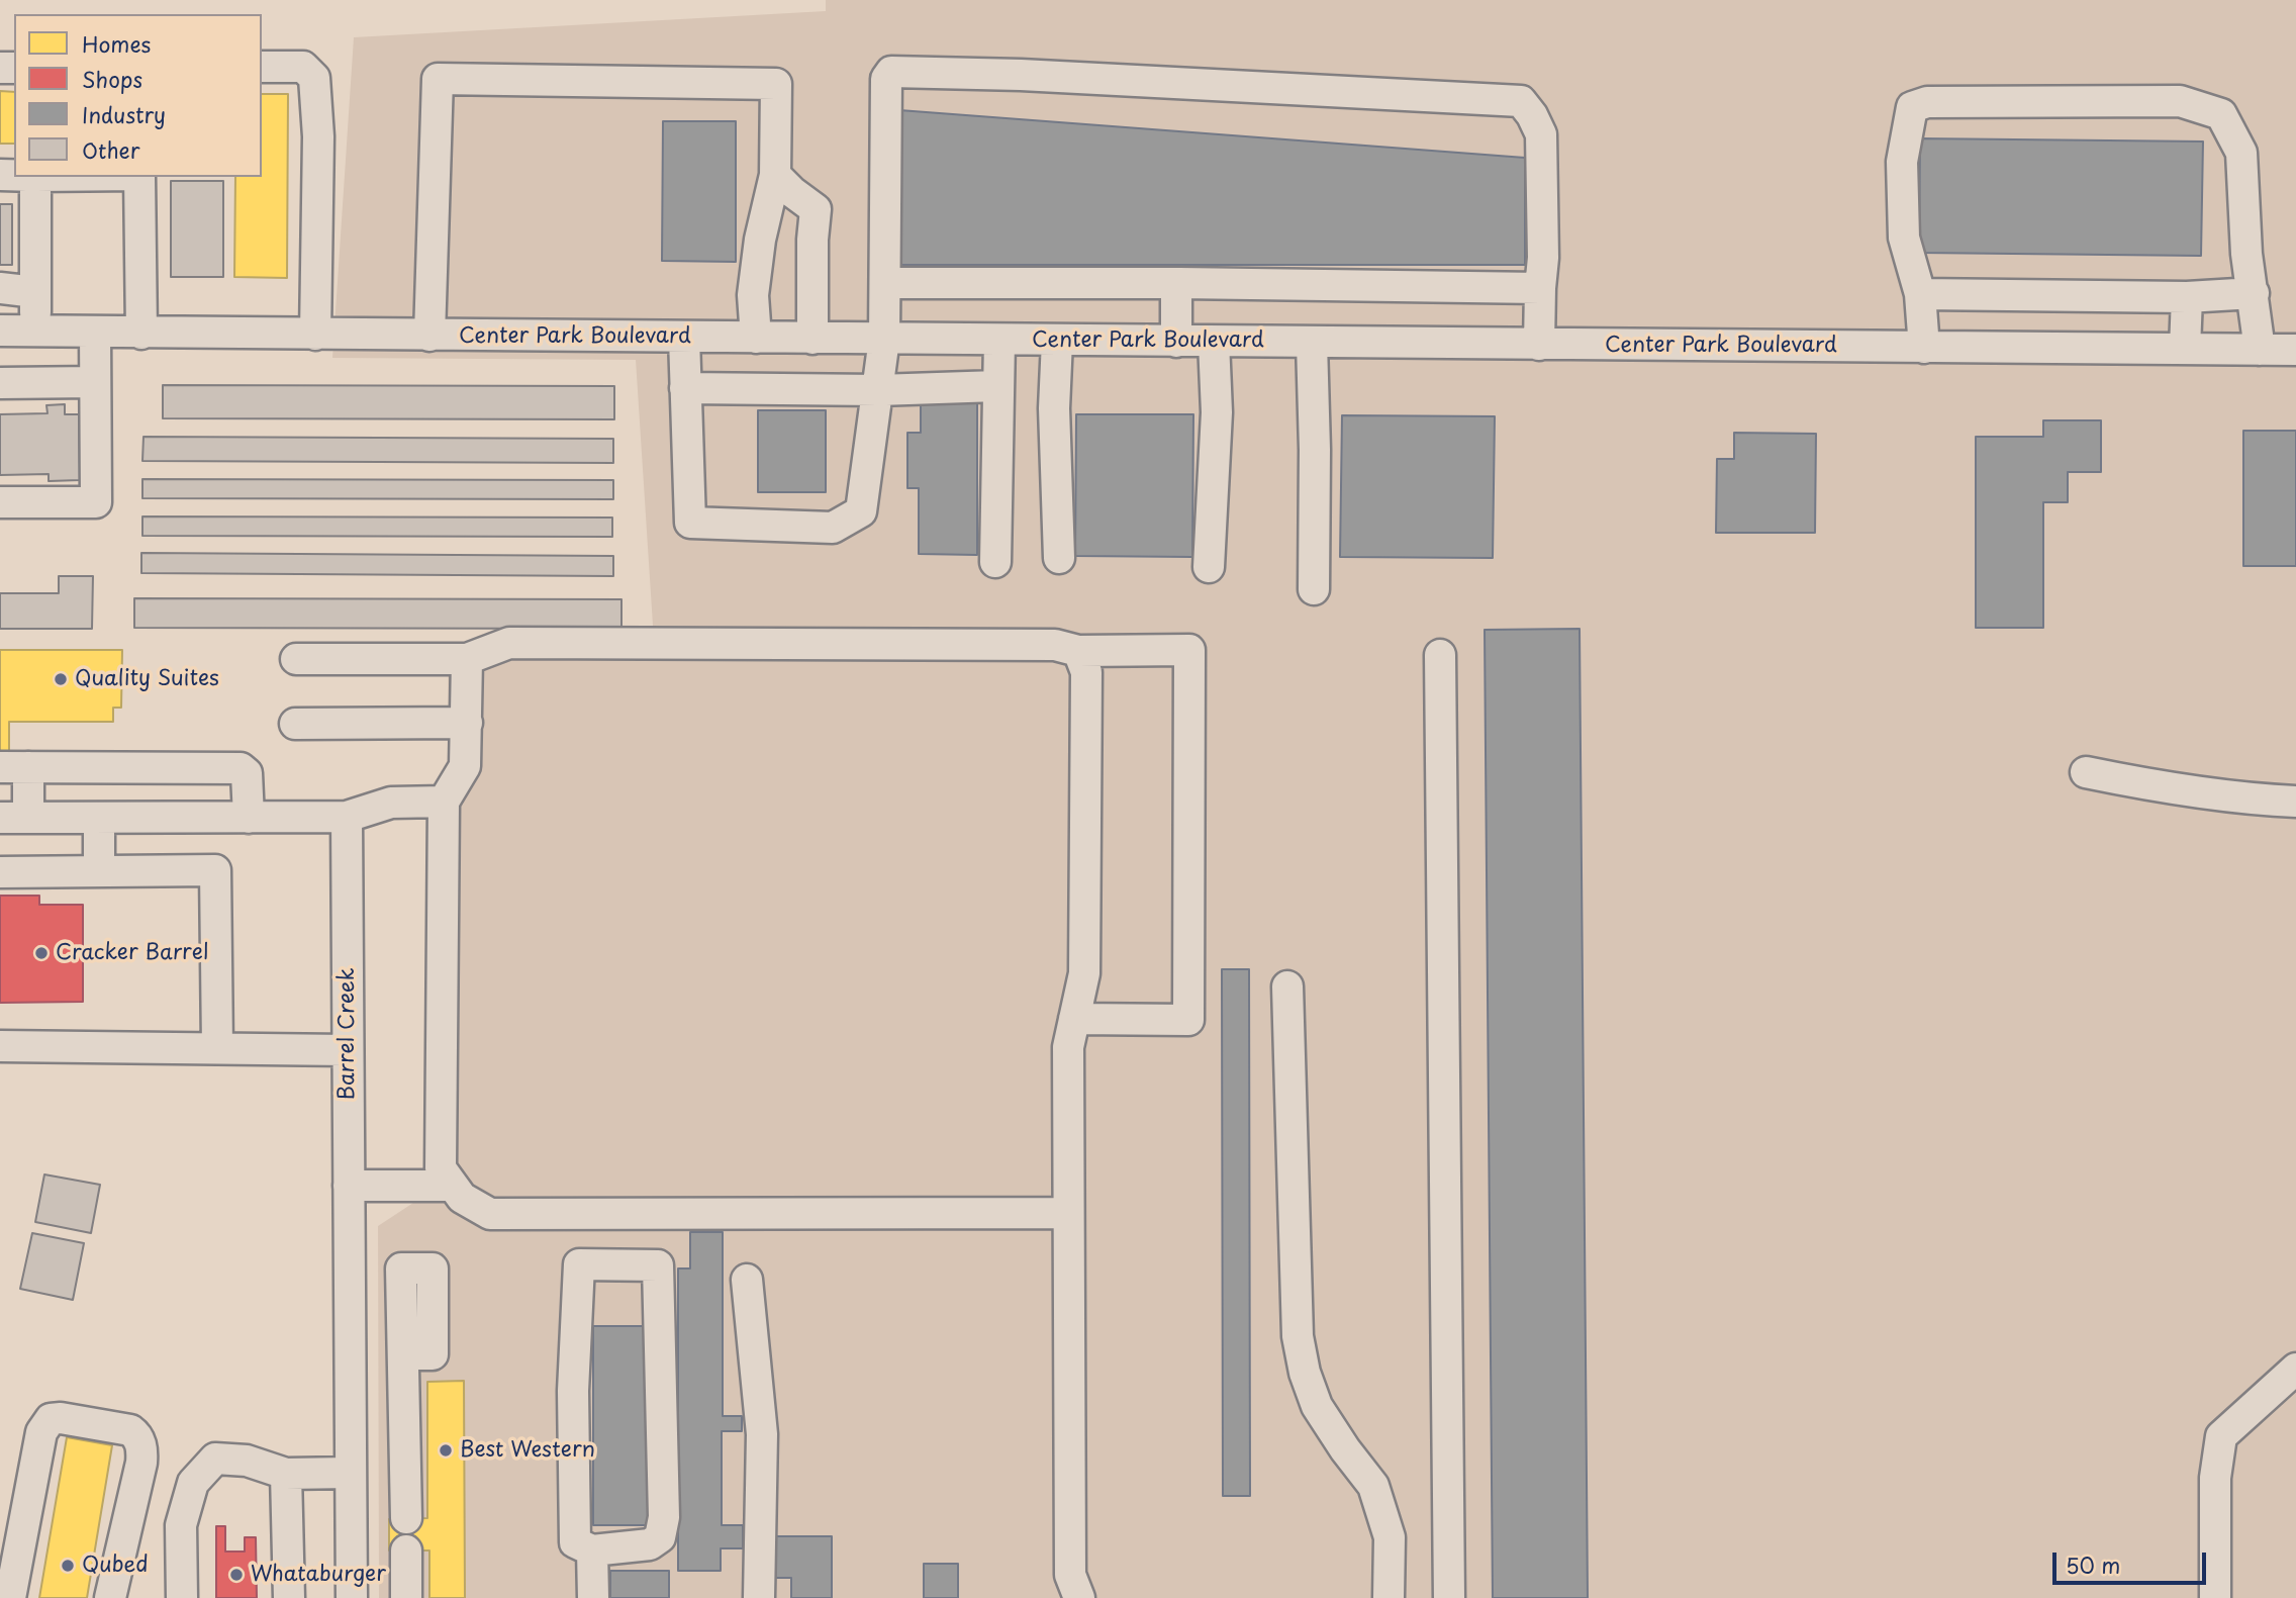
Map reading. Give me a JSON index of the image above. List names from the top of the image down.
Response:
{
  "streets": {
    "street": ["Center Park Boulevard", "Barrel Creek"]
  },
  "places": [
    "Quality Suites",
    "Cracker Barrel",
    "Best Western",
    "Qubed",
    "Whataburger"
  ],
  "legend": [
    "Homes",
    "Shops",
    "Industry",
    "Other"
  ],
  "scale_bar": "50 m"
}
